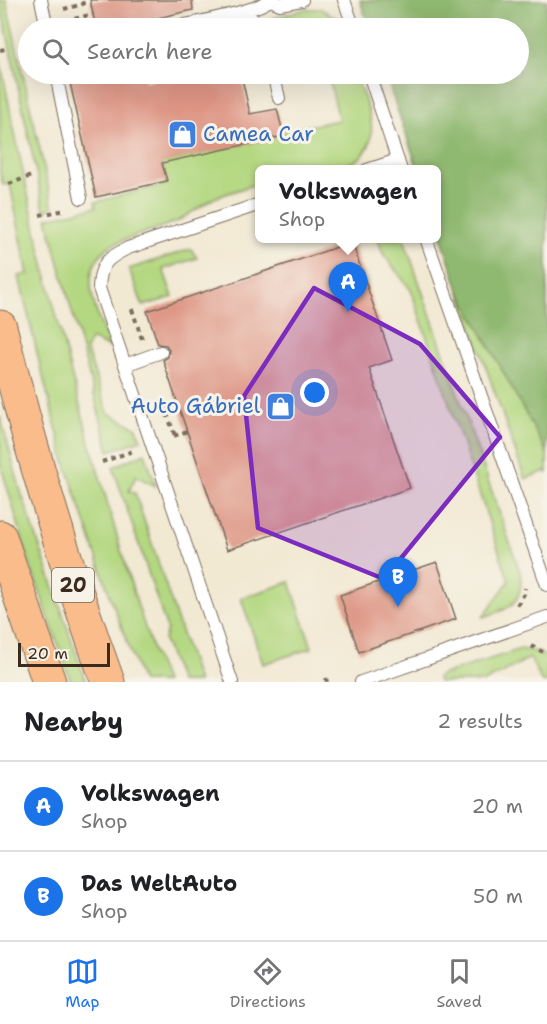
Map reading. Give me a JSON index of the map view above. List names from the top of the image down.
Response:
{
  "streets": {
    "highway": ["20"]
  },
  "places": {
    "shop": ["Camea Car", "Auto Gábriel"]
  },
  "scale_bar": "20 m",
  "page": {
    "search": "Search here",
    "popup": ["Volkswagen", "Shop"],
    "pins": ["A", "B"],
    "scale": "20 m",
    "heading": ["Nearby", "2 results"],
    "list": [
      {
        "mark": "A",
        "name": "Volkswagen",
        "note": "Shop",
        "value": "20 m"
      },
      {
        "mark": "B",
        "name": "Das WeltAuto",
        "note": "Shop",
        "value": "50 m"
      }
    ],
    "nav": ["Map", "Directions", "Saved"]
  }
}
